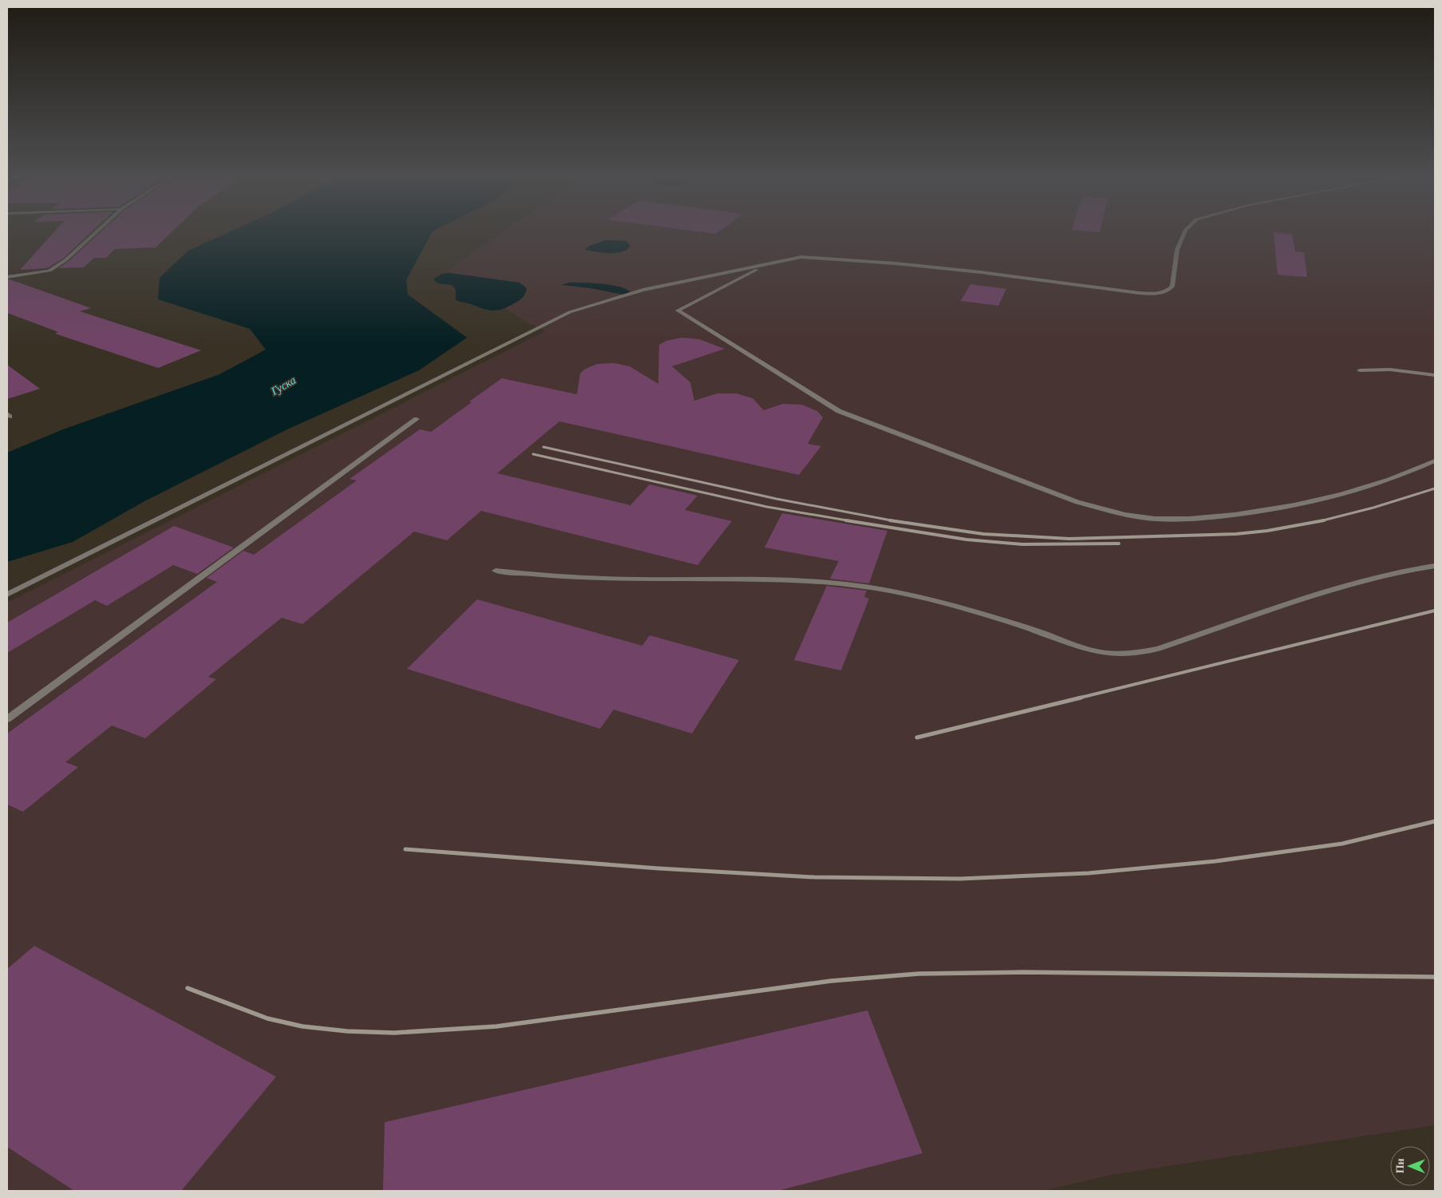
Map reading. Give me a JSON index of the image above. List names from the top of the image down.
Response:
{
  "water": ["Гуска"],
  "north": "left"
}
